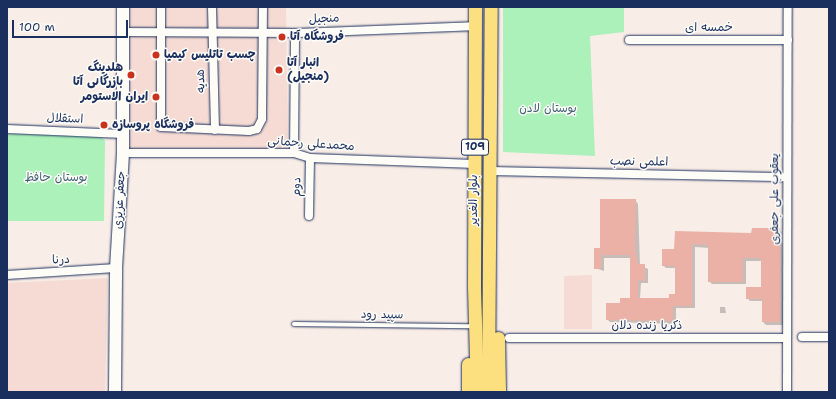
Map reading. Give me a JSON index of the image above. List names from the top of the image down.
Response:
{
  "streets": {
    "main road": ["109", "بلوار الغدیر"],
    "street": [
      "منجیل",
      "خمسه ای",
      "هدیه",
      "استقلال",
      "محمدعلی رحمانی",
      "اعلمی نصب",
      "دوم",
      "یعقوب علی جعفری",
      "جعفر عزیزی",
      "درنا",
      "ذکریا زنده دلان"
    ],
    "lane": ["سپید رود"]
  },
  "crossings": [
    ["منجیل", "محمدعلی رحمانی"],
    ["منجیل", "بلوار الغدیر"],
    ["خمسه ای", "یعقوب علی جعفری"],
    ["استقلال", "جعفر عزیزی"],
    ["محمدعلی رحمانی", "دوم"],
    ["محمدعلی رحمانی", "جعفر عزیزی"],
    ["محمدعلی رحمانی", "بلوار الغدیر"],
    ["اعلمی نصب", "یعقوب علی جعفری"],
    ["اعلمی نصب", "بلوار الغدیر"],
    ["یعقوب علی جعفری", "ذکریا زنده دلان"],
    ["جعفر عزیزی", "درنا"]
  ],
  "parks": ["بوستان لادن", "بوستان حافظ"],
  "places": [
    "فروشگاه آتا",
    "چسب تاتلیس کیمیا",
    "انبار آتا (منجیل)",
    "هلدینگ بازرگانی آتا",
    "ایران الاستومر",
    "فروشگاه پروسازه"
  ],
  "scale_bar": "100 m"
}
